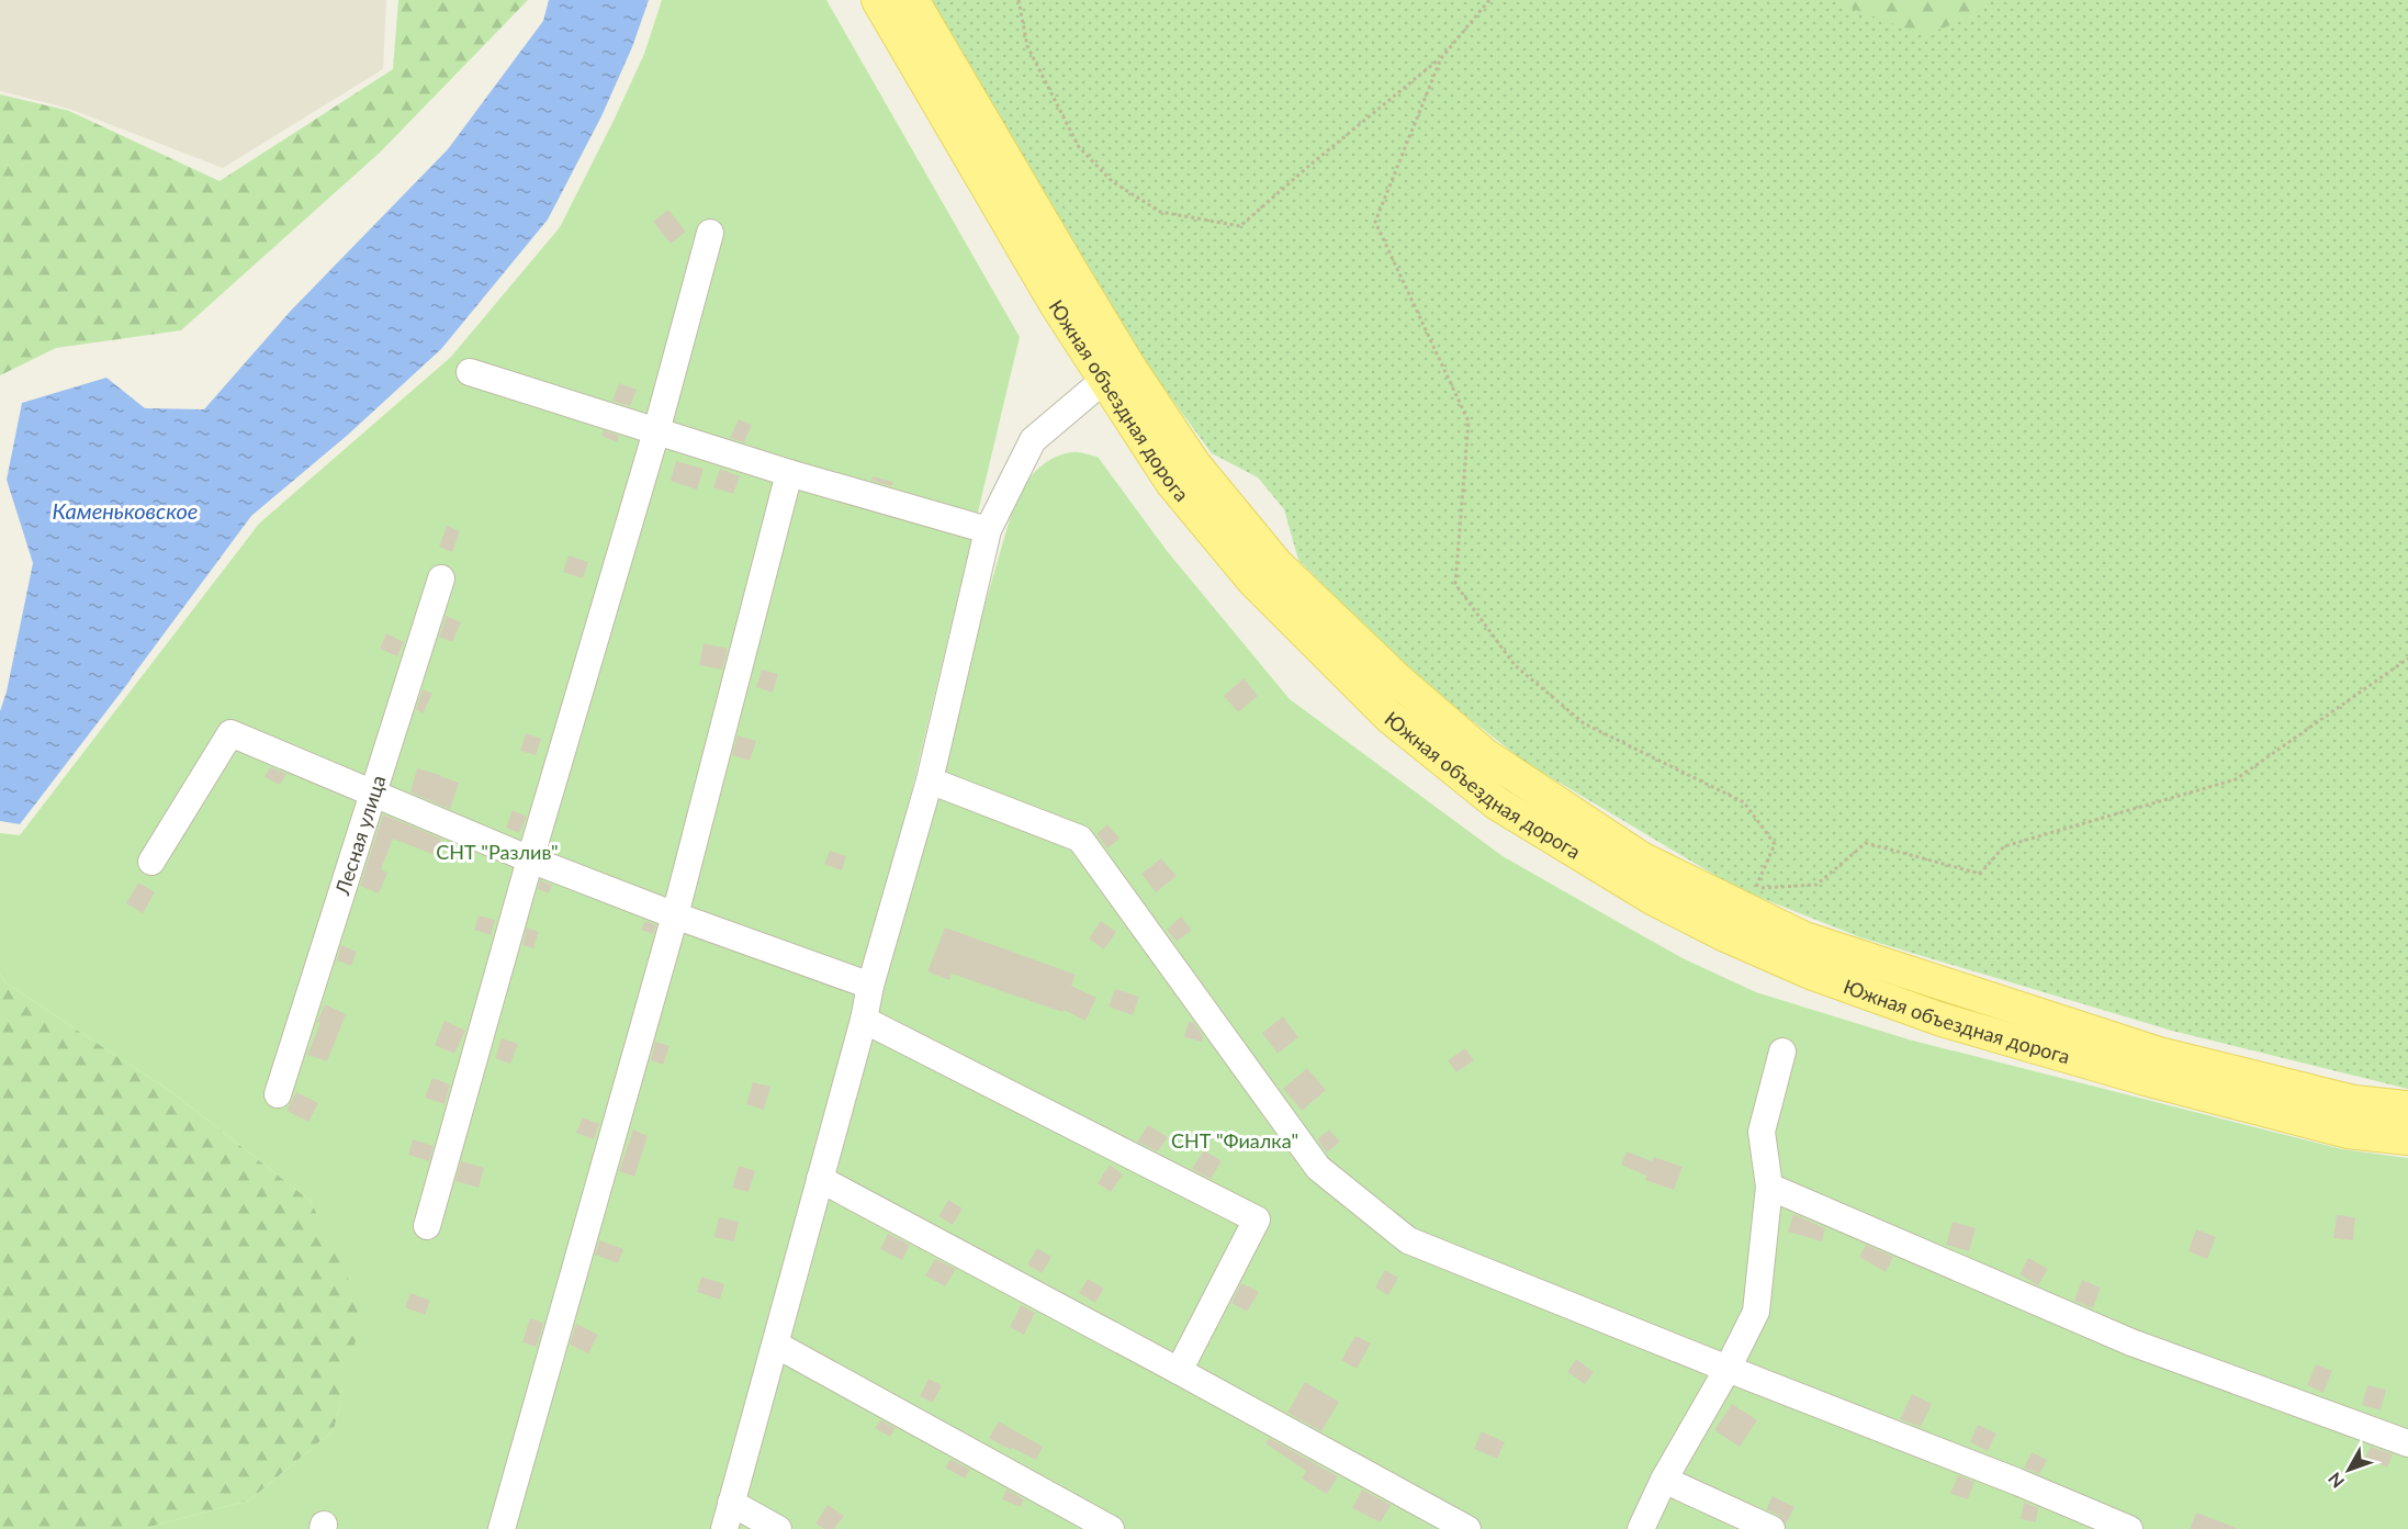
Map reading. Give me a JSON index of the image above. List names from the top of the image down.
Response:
{
  "streets": {
    "main road": ["Южная объездная дорога"],
    "street": ["Лесная улица"]
  },
  "water": ["Каменьковское"],
  "parks": ["СНТ \"Разлив\"", "СНТ \"Фиалка\""],
  "north": "bottom left"
}
